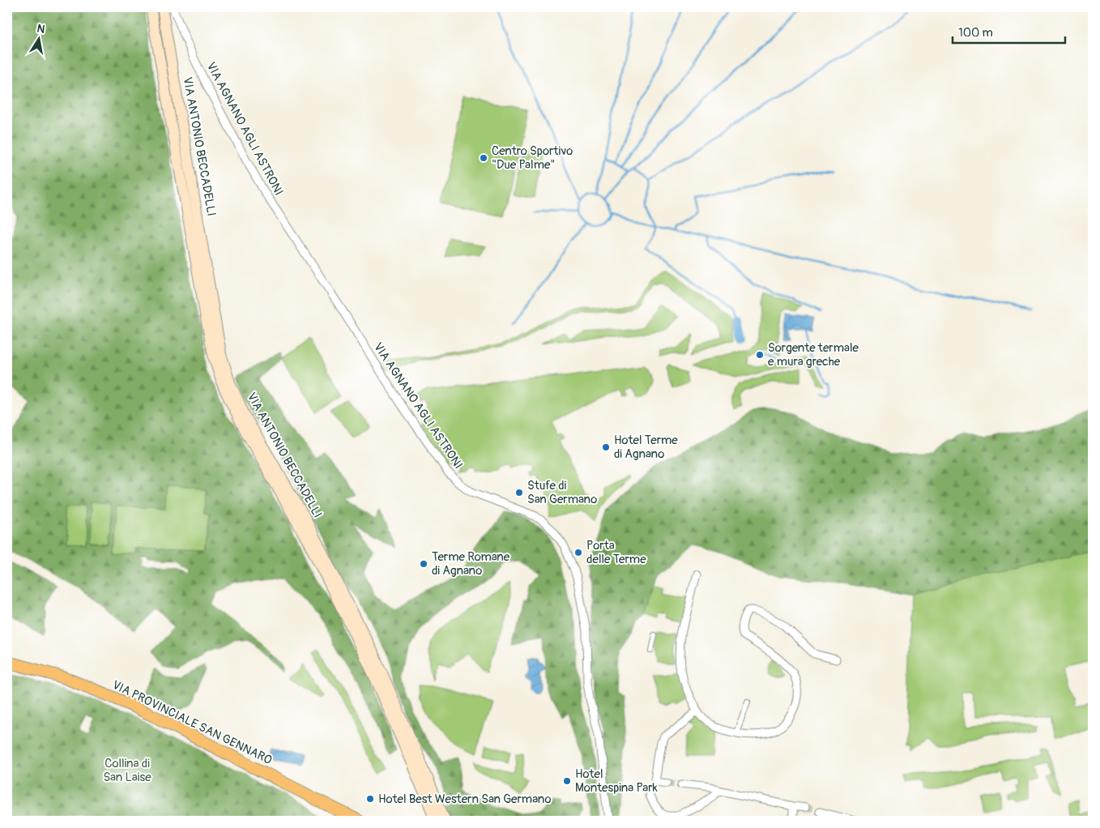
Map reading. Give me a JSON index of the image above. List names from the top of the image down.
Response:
{
  "streets": {
    "main road": ["VIA ANTONIO BECCADELLI", "VIA PROVINCIALE SAN GENNARO"],
    "street": ["VIA AGNANO AGLI ASTRONI"]
  },
  "parks": ["Collina di San Laise"],
  "places": [
    "Centro Sportivo \"Due Palme\"",
    "Sorgente termale e mura greche",
    "Hotel Terme di Agnano",
    "Stufe di San Germano",
    "Porta delle Terme",
    "Terme Romane di Agnano",
    "Hotel Montespina Park",
    "Hotel Best Western San Germano"
  ],
  "scale_bar": "100 m",
  "north": "top"
}
